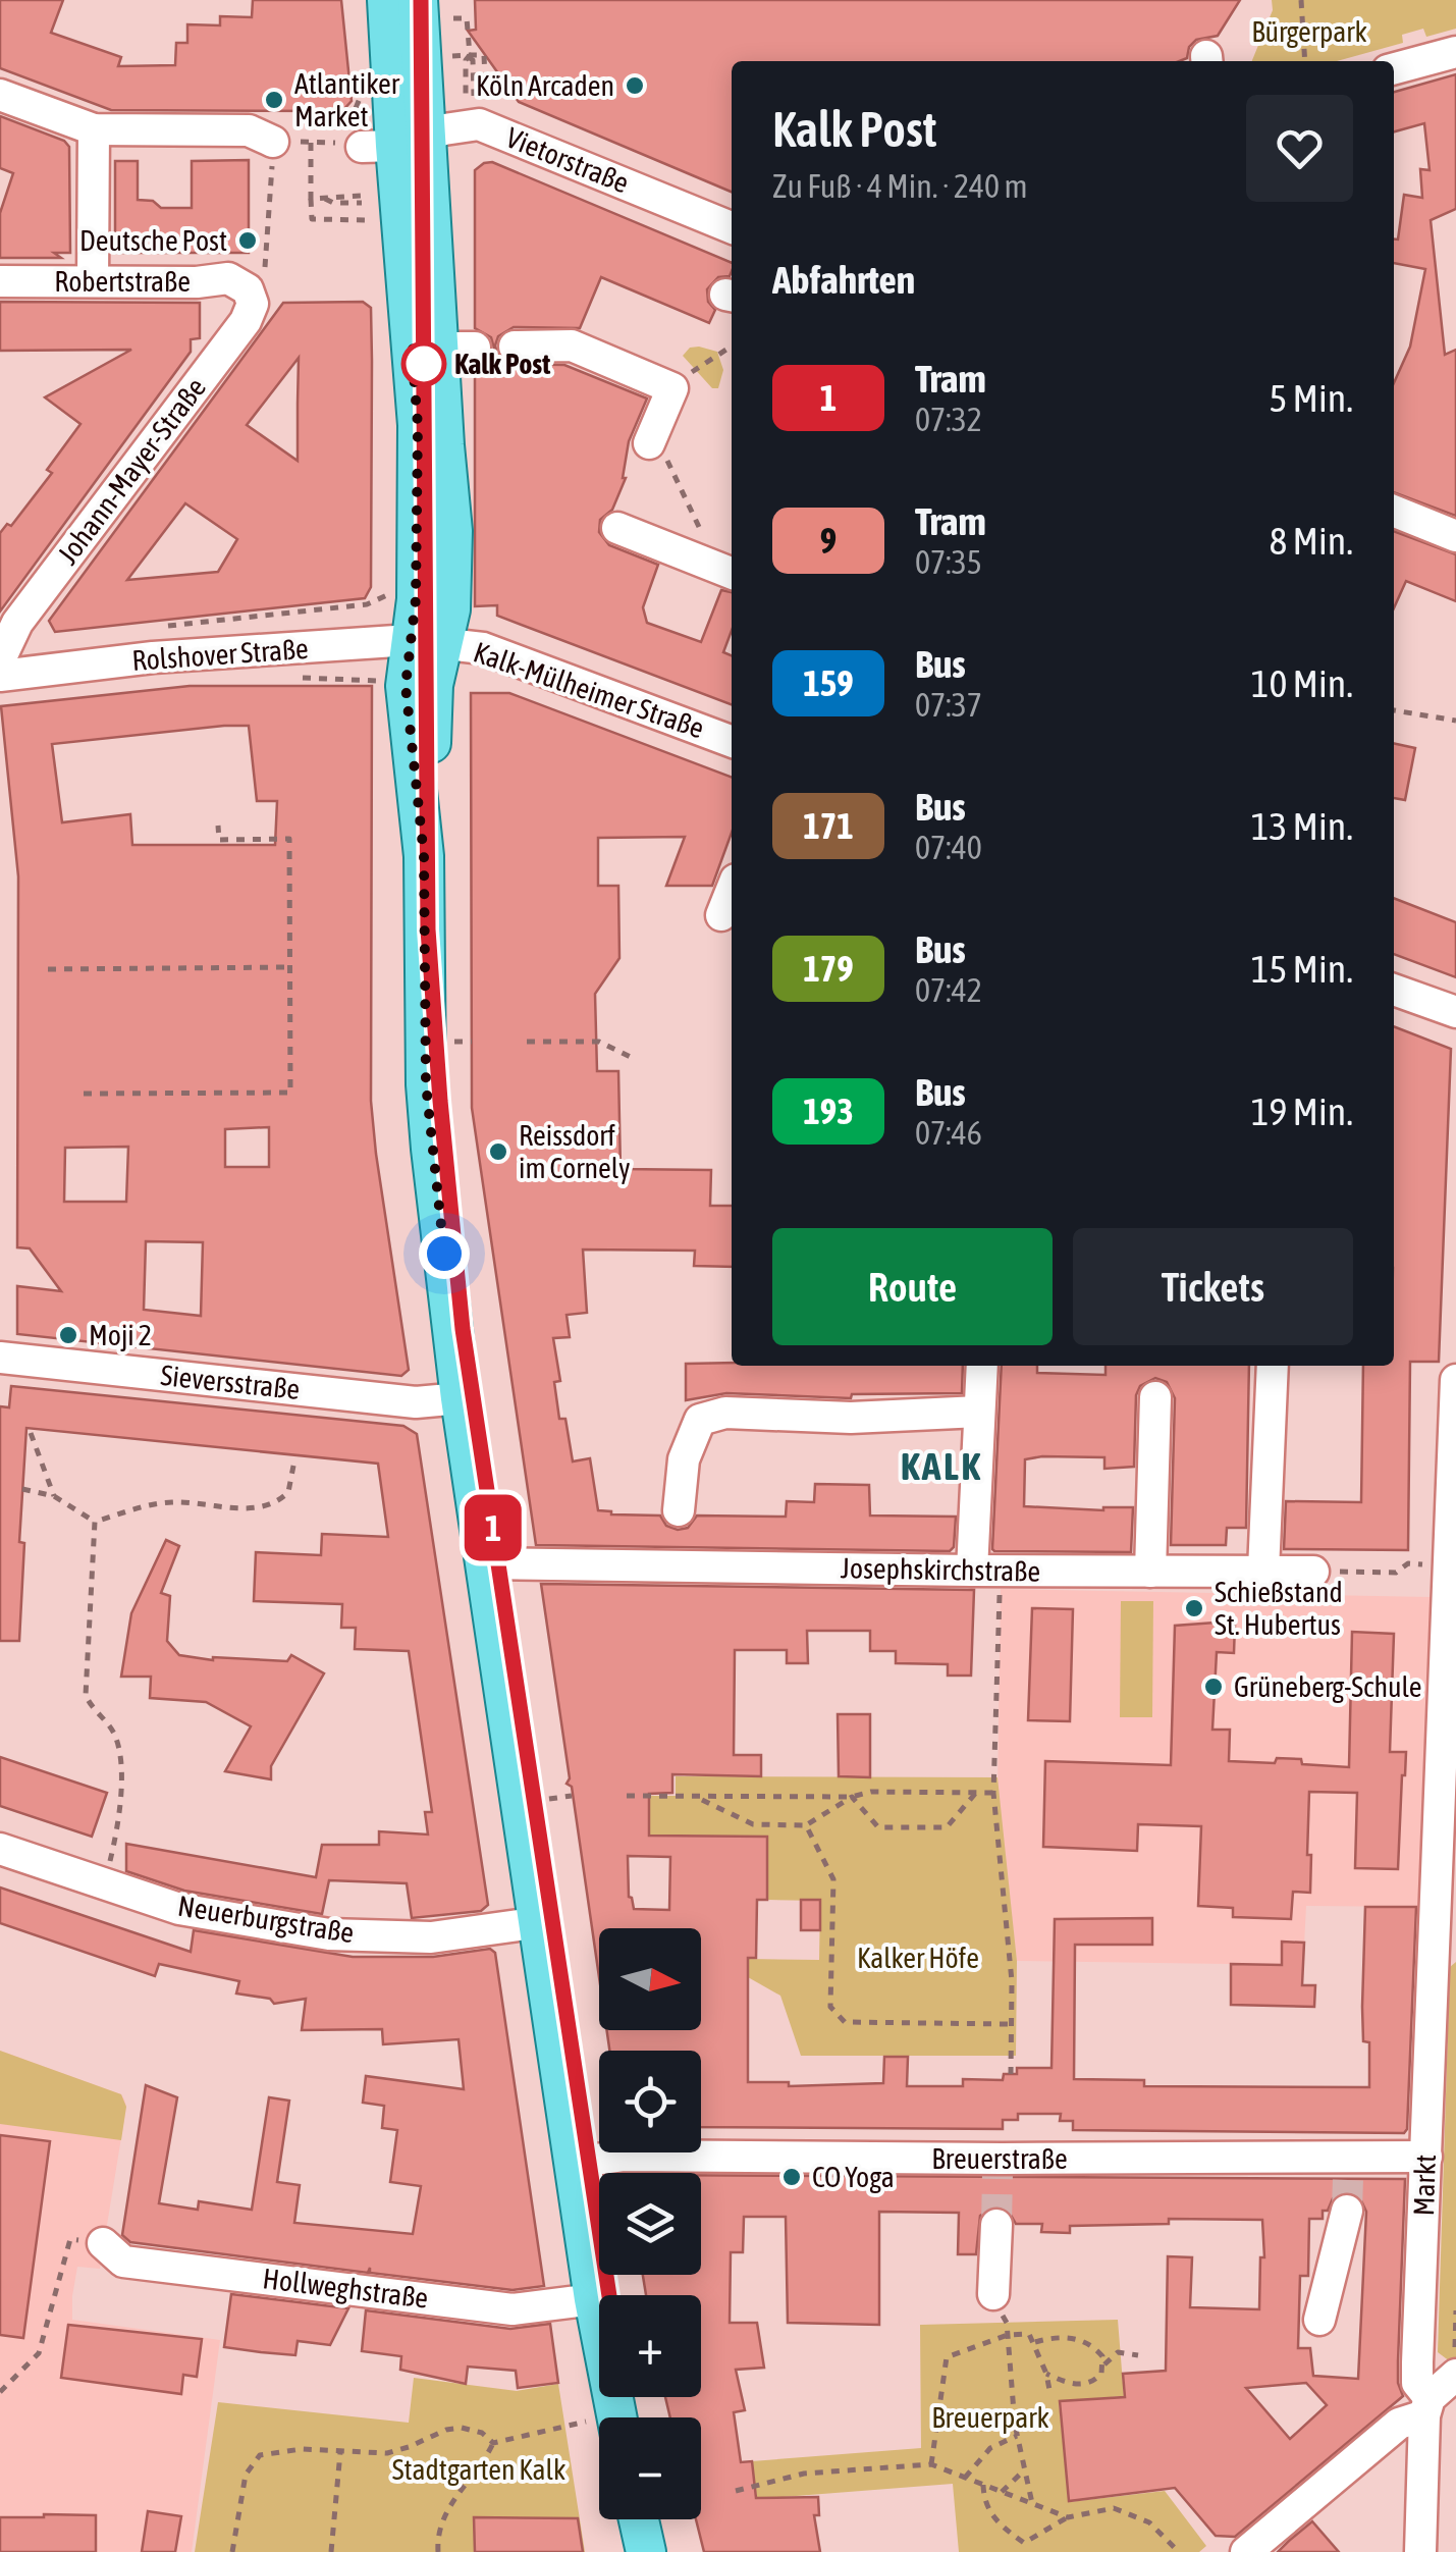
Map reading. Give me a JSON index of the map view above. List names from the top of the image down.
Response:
{
  "streets": {
    "street": [
      "Vietorstraße",
      "Robertstraße",
      "Johann-Mayer-Straße",
      "Rolshover Straße",
      "Kalk-Mülheimer Straße",
      "Sieversstraße",
      "Josephskirchstraße",
      "Neuerburgstraße",
      "Breuerstraße",
      "Markt",
      "Hollweghstraße"
    ]
  },
  "crossings": [
    ["Robertstraße", "Johann-Mayer-Straße"],
    ["Rolshover Straße", "Kalk-Mülheimer Straße"],
    ["Breuerstraße", "Markt"]
  ],
  "districts": ["KALK"],
  "parks": [
    "Bürgerpark",
    "Kalker Höfe",
    "Breuerpark",
    "Stadtgarten Kalk"
  ],
  "places": [
    "Köln Arcaden",
    "Atlantiker Market",
    "Deutsche Post",
    "Kalk Post",
    "Reissdorf im Cornely",
    "Moji 2",
    "Schießstand St. Hubertus",
    "Grüneberg-Schule",
    "CO Yoga"
  ],
  "lines": ["tram line 1"],
  "north": "right",
  "page": {
    "on_map": "1",
    "heading": [
      ["Kalk Post", "Zu Fuß · 4 Min. · 240 m"],
      "Abfahrten"
    ],
    "list": [
      {
        "mark": "1",
        "name": "Tram",
        "note": "07:32",
        "value": "5 Min."
      },
      {
        "mark": "9",
        "name": "Tram",
        "note": "07:35",
        "value": "8 Min."
      },
      {
        "mark": "159",
        "name": "Bus",
        "note": "07:37",
        "value": "10 Min."
      },
      {
        "mark": "171",
        "name": "Bus",
        "note": "07:40",
        "value": "13 Min."
      },
      {
        "mark": "179",
        "name": "Bus",
        "note": "07:42",
        "value": "15 Min."
      },
      {
        "mark": "193",
        "name": "Bus",
        "note": "07:46",
        "value": "19 Min."
      }
    ],
    "buttons": ["Route", "Tickets"],
    "map_buttons": ["+", "−"]
  }
}
